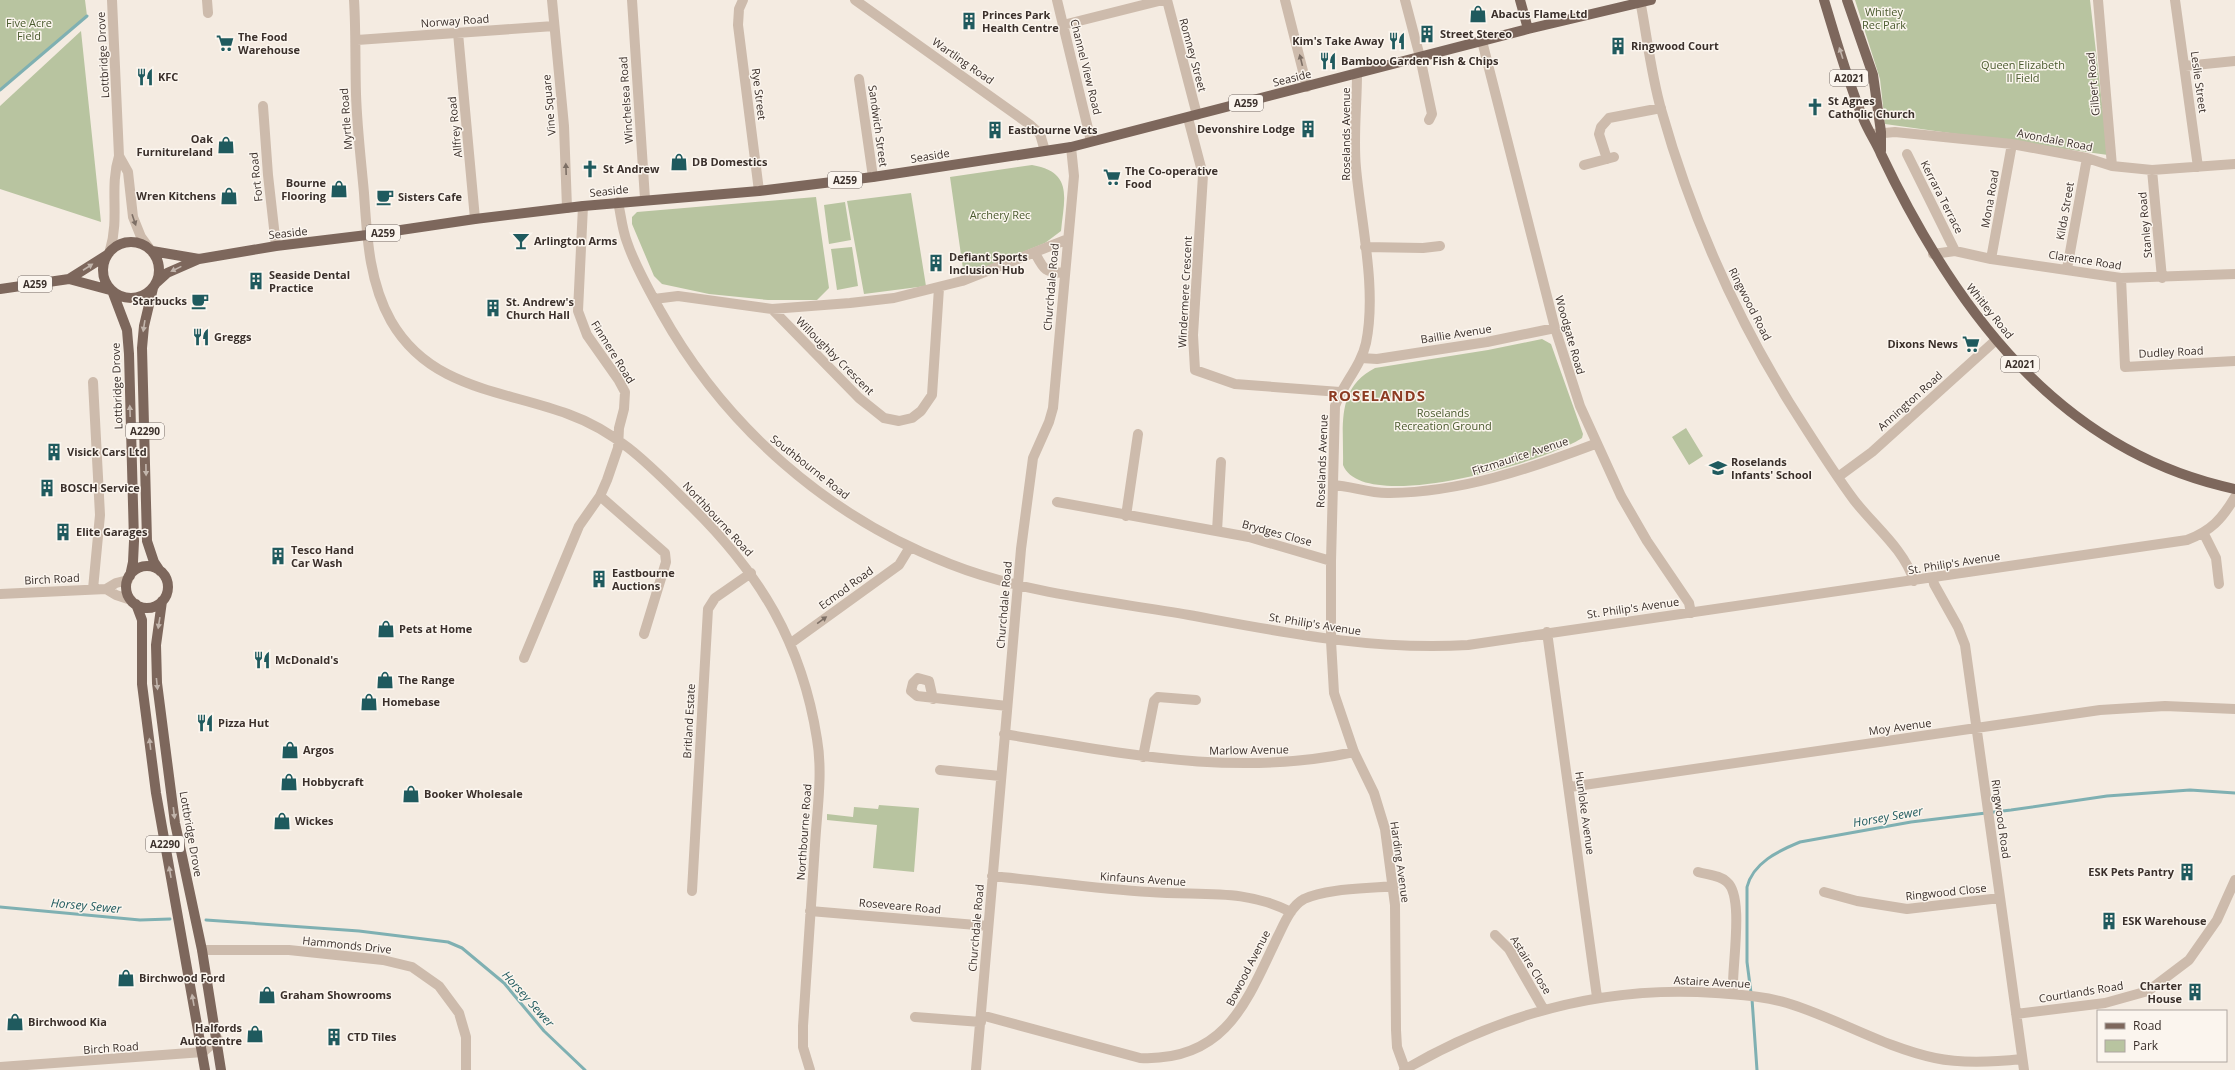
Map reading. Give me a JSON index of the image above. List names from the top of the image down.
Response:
{
  "streets": {
    "main road": [
      "Lottbridge Drove",
      "Seaside",
      "A2021",
      "A259",
      "Whitley Road",
      "A2290"
    ],
    "street": [
      "Norway Road",
      "Romney Street",
      "Wartling Road",
      "Channel View Road",
      "Leslie Street",
      "Gilbert Road",
      "Rye Street",
      "Winchelsea Road",
      "Vine Square",
      "Myrtle Road",
      "Sandwich Street",
      "Allfrey Road",
      "Roselands Avenue",
      "Avondale Road",
      "Fort Road",
      "Kerrara Terrace",
      "Mona Road",
      "Kilda Street",
      "Stanley Road",
      "Clarence Road",
      "Churchdale Road",
      "Windermere Crescent",
      "Ringwood Road",
      "Baillie Avenue",
      "Woodgate Road",
      "Finmere Road",
      "Dudley Road",
      "Willoughby Crescent",
      "Annington Road",
      "Fitzmaurice Avenue",
      "Southbourne Road",
      "Northbourne Road",
      "Brydges Close",
      "St. Philip's Avenue",
      "Birch Road",
      "Ecmod Road",
      "Britland Estate",
      "Moy Avenue",
      "Marlow Avenue",
      "Hunloke Avenue",
      "Harding Avenue",
      "Kinfauns Avenue",
      "Ringwood Close",
      "Roseveare Road",
      "Hammonds Drive",
      "Astaire Close",
      "Bowood Avenue",
      "Astaire Avenue",
      "Courtlands Road"
    ]
  },
  "crossings": [
    ["Norway Road", "Vine Square"],
    ["Norway Road", "Myrtle Road"],
    ["Norway Road", "Allfrey Road"],
    ["Lottbridge Drove", "Seaside"],
    ["Lottbridge Drove", "A259"],
    ["Lottbridge Drove", "A2290"],
    ["Lottbridge Drove", "Birch Road"],
    ["Lottbridge Drove", "Hammonds Drive"],
    ["Romney Street", "Seaside"],
    ["Romney Street", "Windermere Crescent"],
    ["Wartling Road", "Seaside"],
    ["Channel View Road", "Seaside"],
    ["Seaside", "Rye Street"],
    ["Seaside", "Winchelsea Road"],
    ["Seaside", "A259"],
    ["Seaside", "Vine Square"],
    ["Seaside", "Myrtle Road"],
    ["Seaside", "Sandwich Street"],
    ["Seaside", "Allfrey Road"],
    ["Seaside", "Roselands Avenue"],
    ["Seaside", "Fort Road"],
    ["Seaside", "Churchdale Road"],
    ["Seaside", "Windermere Crescent"],
    ["Seaside", "Ringwood Road"],
    ["Seaside", "Woodgate Road"],
    ["Seaside", "Finmere Road"],
    ["Seaside", "A2290"],
    ["Seaside", "Southbourne Road"],
    ["Seaside", "Northbourne Road"],
    ["Leslie Street", "Avondale Road"],
    ["Gilbert Road", "Avondale Road"],
    ["A259", "A2290"],
    ["Myrtle Road", "Northbourne Road"],
    ["Roselands Avenue", "Windermere Crescent"],
    ["Roselands Avenue", "Baillie Avenue"],
    ["Roselands Avenue", "Fitzmaurice Avenue"],
    ["Roselands Avenue", "Brydges Close"],
    ["Roselands Avenue", "St. Philip's Avenue"],
    ["Roselands Avenue", "Harding Avenue"],
    ["Avondale Road", "Mona Road"],
    ["Avondale Road", "Kilda Street"],
    ["Avondale Road", "Stanley Road"],
    ["Avondale Road", "Whitley Road"],
    ["Kerrara Terrace", "Clarence Road"],
    ["Mona Road", "Clarence Road"],
    ["Kilda Street", "Clarence Road"],
    ["Stanley Road", "Clarence Road"],
    ["Clarence Road", "Whitley Road"],
    ["Clarence Road", "Dudley Road"],
    ["Churchdale Road", "Willoughby Crescent"],
    ["Churchdale Road", "Southbourne Road"],
    ["Churchdale Road", "St. Philip's Avenue"],
    ["Churchdale Road", "Marlow Avenue"],
    ["Churchdale Road", "Kinfauns Avenue"],
    ["Churchdale Road", "Roseveare Road"],
    ["Churchdale Road", "Bowood Avenue"],
    ["Ringwood Road", "Annington Road"],
    ["Ringwood Road", "St. Philip's Avenue"],
    ["Ringwood Road", "Moy Avenue"],
    ["Ringwood Road", "Ringwood Close"],
    ["Ringwood Road", "Astaire Avenue"],
    ["Ringwood Road", "Courtlands Road"],
    ["Whitley Road", "Annington Road"],
    ["Baillie Avenue", "Woodgate Road"],
    ["Woodgate Road", "Fitzmaurice Avenue"],
    ["Woodgate Road", "St. Philip's Avenue"],
    ["Finmere Road", "Northbourne Road"],
    ["Willoughby Crescent", "Southbourne Road"],
    ["A2290", "Birch Road"],
    ["Southbourne Road", "St. Philip's Avenue"],
    ["Southbourne Road", "Ecmod Road"],
    ["Northbourne Road", "Ecmod Road"],
    ["Northbourne Road", "Britland Estate"],
    ["Northbourne Road", "Roseveare Road"],
    ["St. Philip's Avenue", "Hunloke Avenue"],
    ["St. Philip's Avenue", "Harding Avenue"],
    ["Moy Avenue", "Hunloke Avenue"],
    ["Marlow Avenue", "Harding Avenue"],
    ["Hunloke Avenue", "Astaire Avenue"],
    ["Harding Avenue", "Bowood Avenue"],
    ["Harding Avenue", "Astaire Avenue"],
    ["Kinfauns Avenue", "Bowood Avenue"],
    ["Astaire Close", "Astaire Avenue"]
  ],
  "one_way": ["Vine Square", "Ecmod Road"],
  "districts": ["ROSELANDS"],
  "water": ["Horsey Sewer"],
  "parks": [
    "Whitley Rec Park",
    "Five Acre Field",
    "Queen Elizabeth II Field",
    "Archery Rec",
    "Roselands Recreation Ground"
  ],
  "places": {
    "shop": [
      "Abacus Flame Ltd",
      "Oak Furnitureland",
      "DB Domestics",
      "Bourne Flooring",
      "Wren Kitchens",
      "Pets at Home",
      "The Range",
      "Homebase",
      "Argos",
      "Hobbycraft",
      "Booker Wholesale",
      "Wickes",
      "Birchwood Ford",
      "Graham Showrooms",
      "Birchwood Kia",
      "Halfords Autocentre"
    ],
    "building": [
      "Princes Park Health Centre",
      "Street Stereo",
      "Ringwood Court",
      "Devonshire Lodge",
      "Eastbourne Vets",
      "Defiant Sports Inclusion Hub",
      "Seaside Dental Practice",
      "St. Andrew's Church Hall",
      "Visick Cars Ltd",
      "BOSCH Service",
      "Elite Garages",
      "Tesco Hand Car Wash",
      "Eastbourne Auctions",
      "ESK Pets Pantry",
      "ESK Warehouse",
      "Charter House",
      "CTD Tiles"
    ],
    "restaurant": [
      "Kim's Take Away",
      "Bamboo Garden Fish & Chips",
      "KFC",
      "Greggs",
      "McDonald's",
      "Pizza Hut"
    ],
    "supermarket": ["The Food Warehouse", "The Co-operative Food", "Dixons News"],
    "church": ["St Agnes Catholic Church", "St Andrew"],
    "cafe": ["Sisters Cafe", "Starbucks"],
    "bar": ["Arlington Arms"],
    "school or university": ["Roselands Infants' School"]
  },
  "legend": ["Road", "Park"]
}
